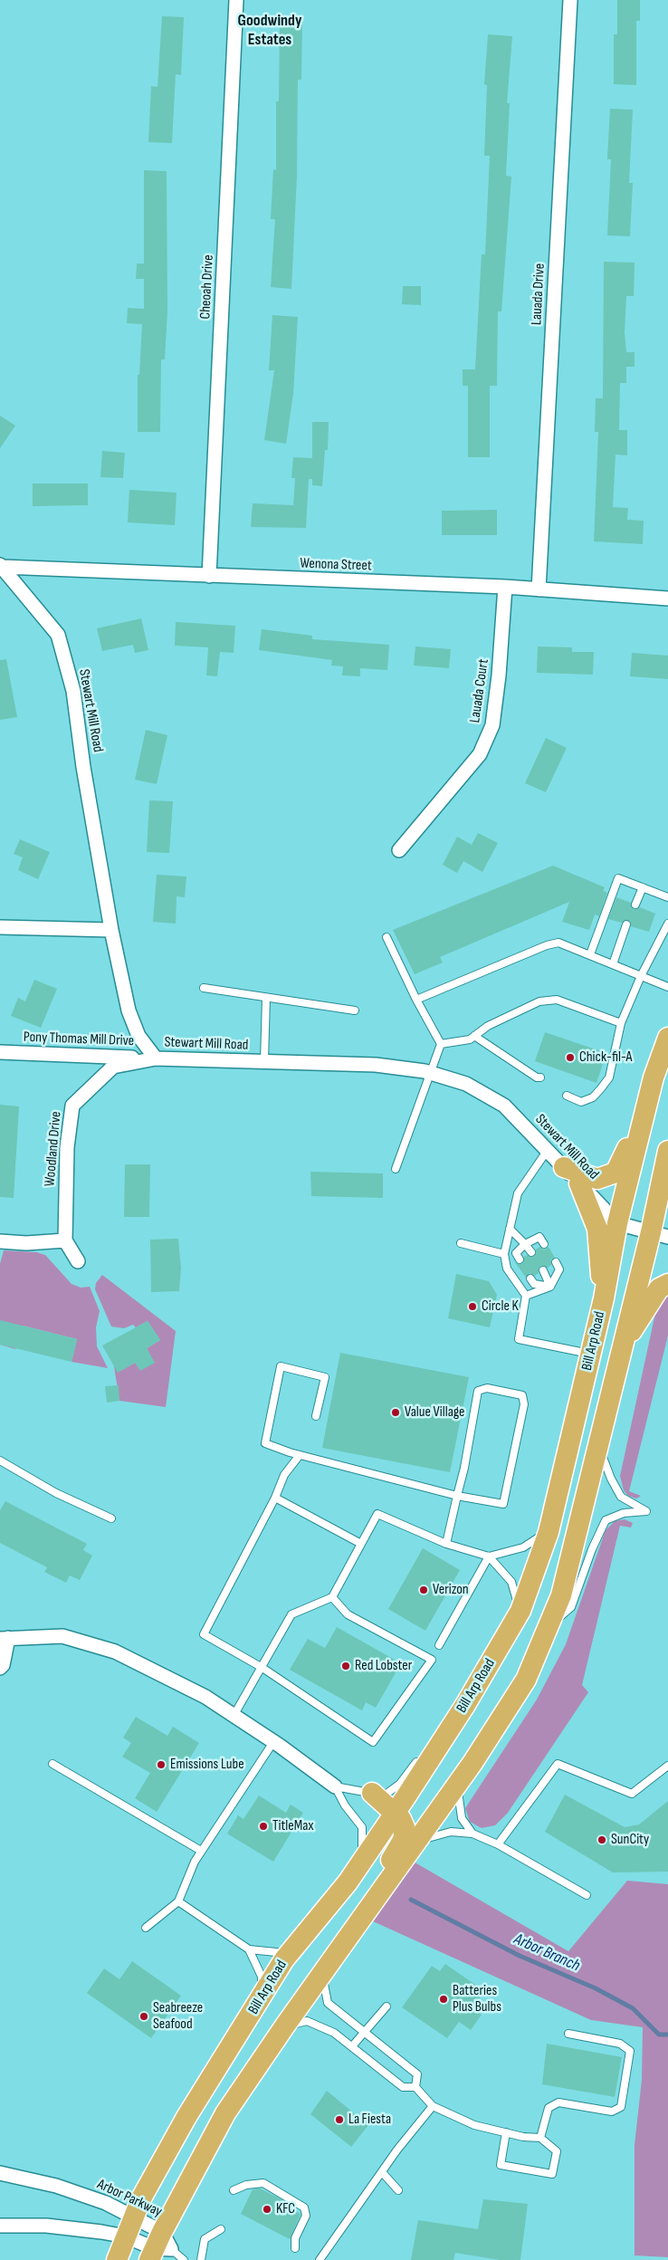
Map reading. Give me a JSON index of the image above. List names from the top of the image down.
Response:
{
  "streets": {
    "main road": ["Bill Arp Road"],
    "street": [
      "Cheoah Drive",
      "Lauada Drive",
      "Wenona Street",
      "Lauada Court",
      "Stewart Mill Road",
      "Pony Thomas Mill Drive",
      "Woodland Drive",
      "Arbor Parkway"
    ]
  },
  "crossings": [
    ["Cheoah Drive", "Wenona Street"],
    ["Lauada Drive", "Wenona Street"],
    ["Wenona Street", "Lauada Court"],
    ["Wenona Street", "Stewart Mill Road"],
    ["Stewart Mill Road", "Pony Thomas Mill Drive"],
    ["Stewart Mill Road", "Woodland Drive"],
    ["Stewart Mill Road", "Bill Arp Road"],
    ["Pony Thomas Mill Drive", "Woodland Drive"],
    ["Bill Arp Road", "Arbor Parkway"]
  ],
  "districts": ["Goodwindy Estates"],
  "water": ["Arbor Branch"],
  "places": [
    "Chick-fil-A",
    "Circle K",
    "Value Village",
    "Verizon",
    "Red Lobster",
    "Emissions Lube",
    "TitleMax",
    "SunCity",
    "Batteries Plus Bulbs",
    "Seabreeze Seafood",
    "La Fiesta",
    "KFC"
  ]
}
